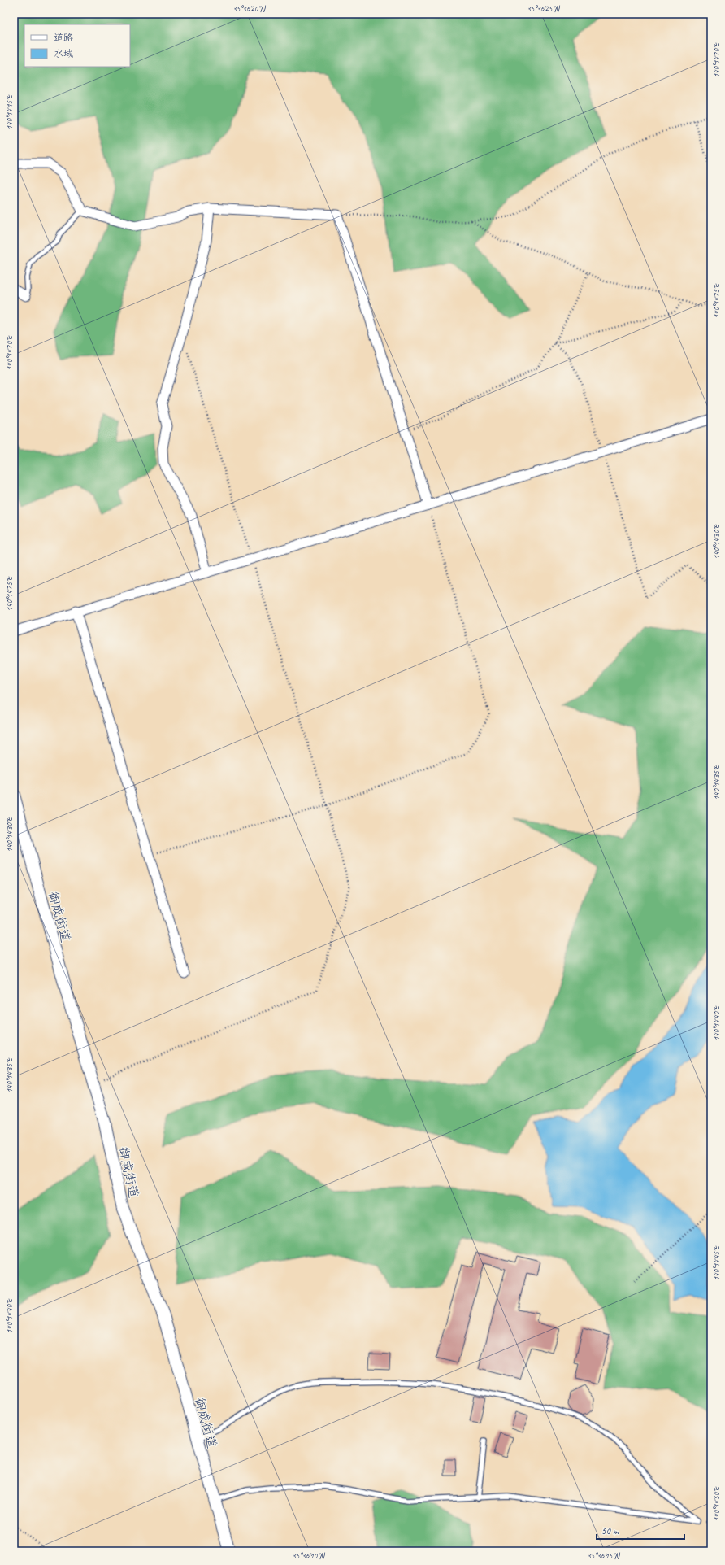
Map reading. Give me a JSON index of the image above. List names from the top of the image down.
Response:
{
  "streets": {
    "street": ["御成街道"]
  },
  "legend": ["道路", "水域"],
  "scale_bar": "50 m",
  "coordinates": [
    "35°36'20\"N",
    "35°36'25\"N",
    "140°14'20\"E",
    "140°14'15\"E",
    "140°14'25\"E",
    "140°14'30\"E",
    "140°14'35\"E",
    "140°14'40\"E",
    "140°14'45\"E",
    "140°14'50\"E",
    "35°36'10\"N",
    "35°36'15\"N"
  ]
}
